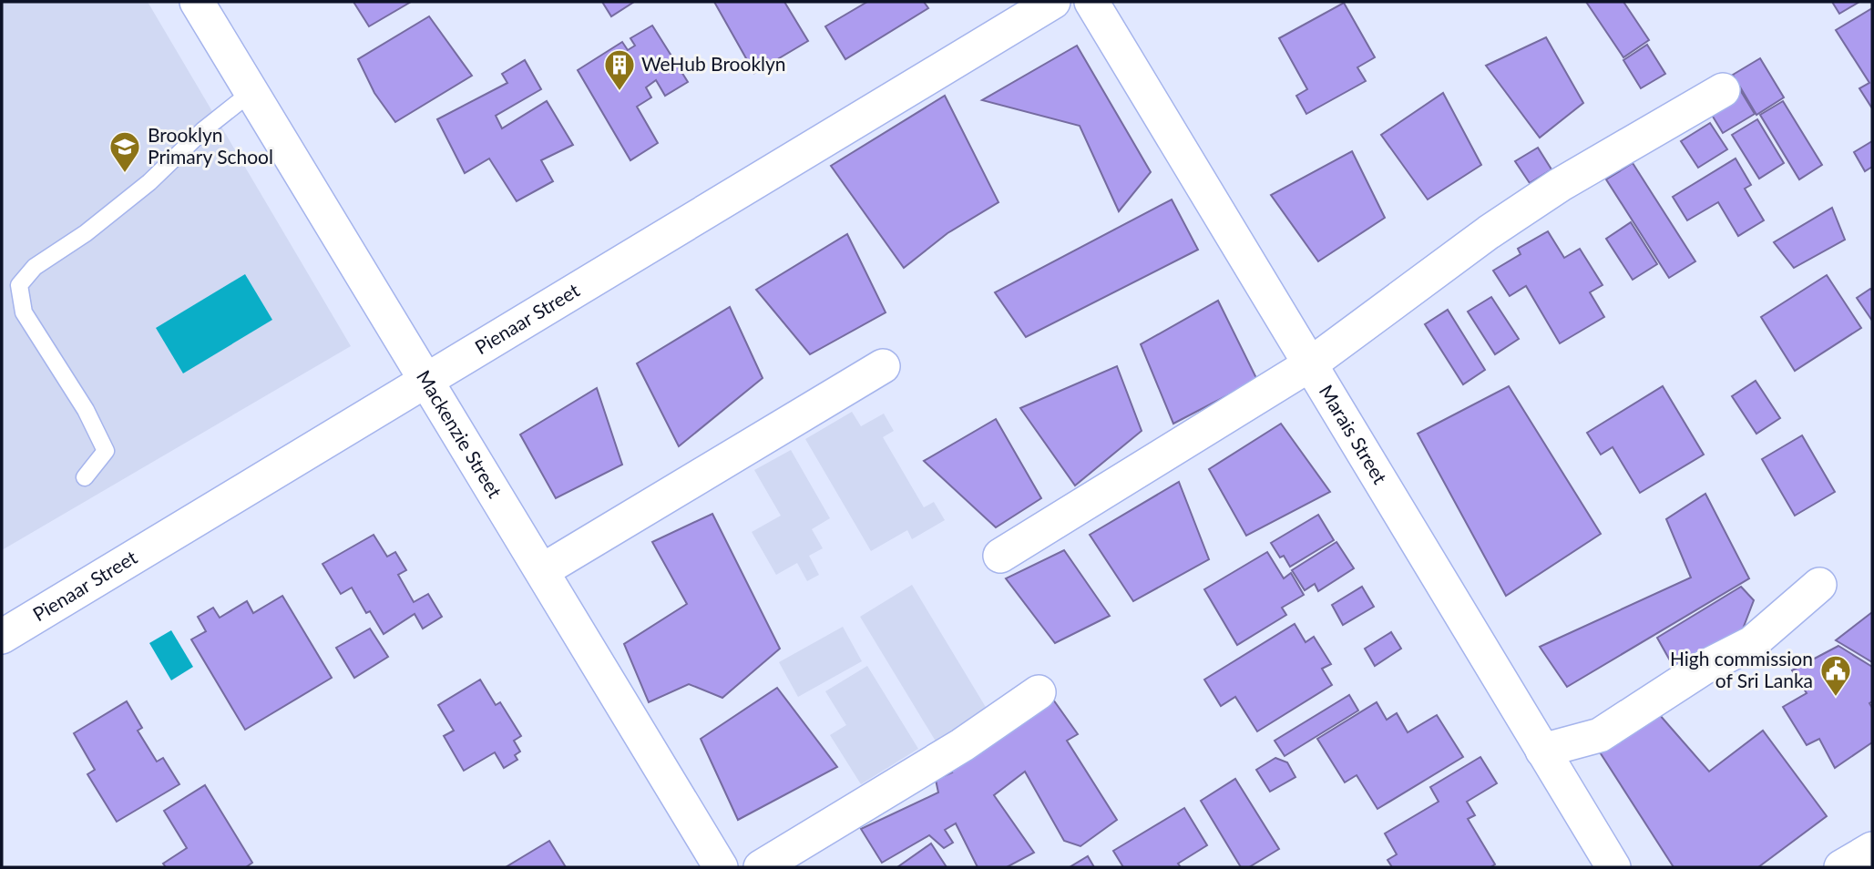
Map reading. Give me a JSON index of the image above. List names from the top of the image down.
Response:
{
  "streets": {
    "street": ["Pienaar Street", "Mackenzie Street", "Marais Street"]
  },
  "crossings": [
    ["Pienaar Street", "Mackenzie Street"]
  ],
  "places": {
    "building": ["WeHub Brooklyn"],
    "school or university": ["Brooklyn Primary School"],
    "public building": ["High commission of Sri Lanka"]
  }
}
